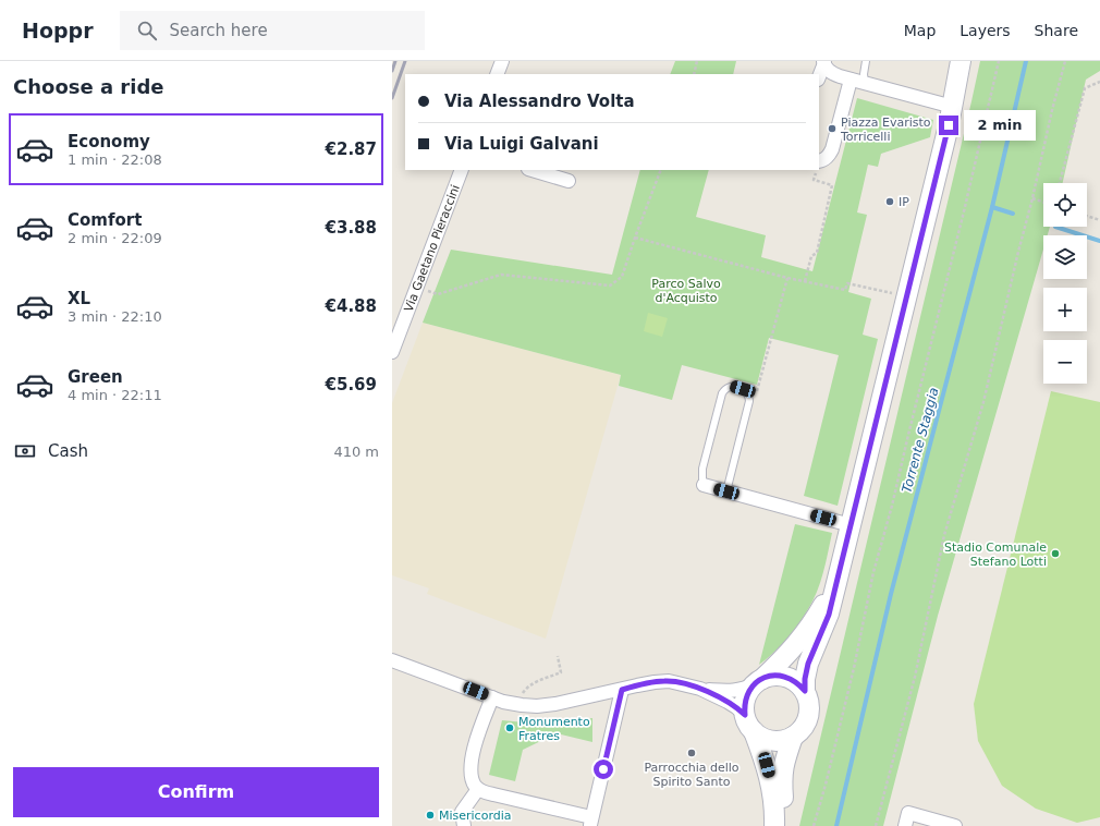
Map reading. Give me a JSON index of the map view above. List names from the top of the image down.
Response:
{
  "streets": {
    "street": ["Via Gaetano Pieraccini"]
  },
  "water": ["Torrente Staggia"],
  "parks": ["Parco Salvo d'Acquisto"],
  "places": [
    "Piazza Evaristo Torricelli",
    "IP",
    "Stadio Comunale Stefano Lotti",
    "Monumento Fratres",
    "Parrocchia dello Spirito Santo",
    "Misericordia"
  ],
  "page": {
    "header": "Hoppr",
    "search": "Search here",
    "nav": ["Map", "Layers", "Share"],
    "heading": "Choose a ride",
    "banner": ["Via Alessandro Volta", "Via Luigi Galvani"],
    "bubble": "2 min",
    "list": [
      {
        "name": "Economy",
        "note": "1 min · 22:08",
        "value": "€2.87"
      },
      {
        "name": "Comfort",
        "note": "2 min · 22:09",
        "value": "€3.88"
      },
      {
        "name": "XL",
        "note": "3 min · 22:10",
        "value": "€4.88"
      },
      {
        "name": "Green",
        "note": "4 min · 22:11",
        "value": "€5.69"
      }
    ],
    "map_buttons": ["+", "−"],
    "pay": ["Cash", "410 m"],
    "buttons": "Confirm"
  }
}
